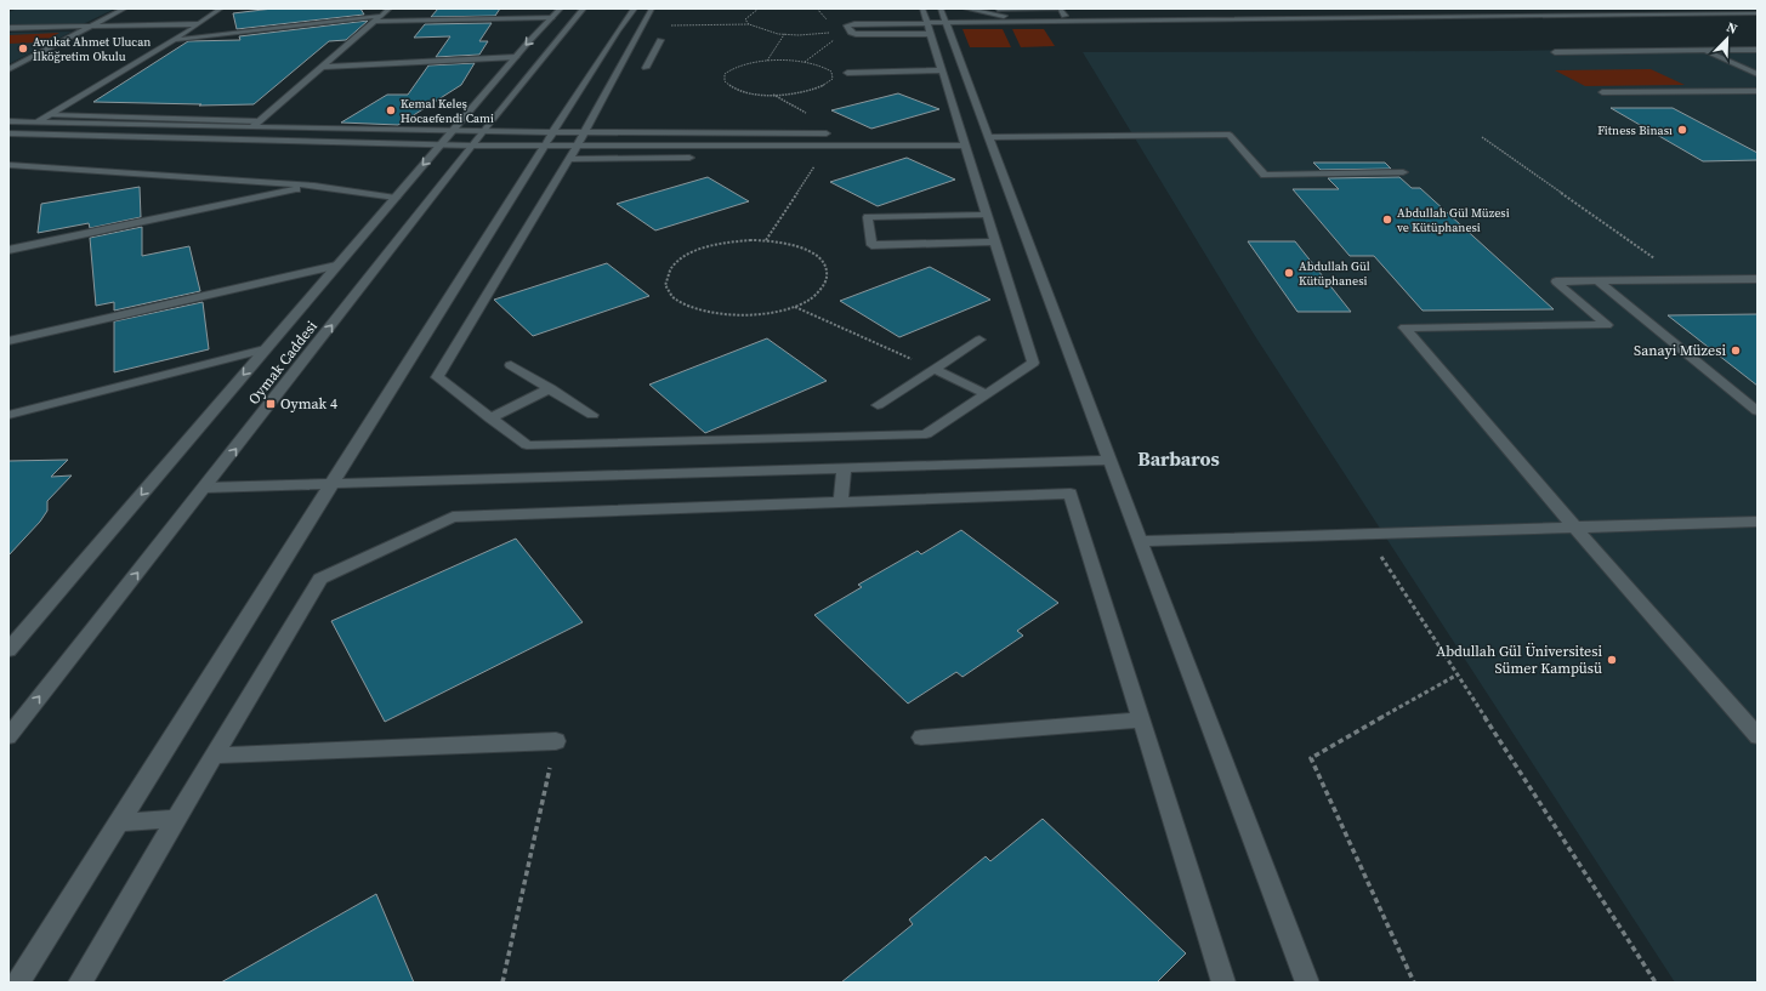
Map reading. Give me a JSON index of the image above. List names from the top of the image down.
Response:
{
  "streets": {
    "street": ["Oymak Caddesi"]
  },
  "districts": ["Barbaros"],
  "places": {
    "other": [
      "Avukat Ahmet Ulucan İlköğretim Okulu",
      "Kemal Keleş Hocaefendi Cami",
      "Fitness Binası",
      "Abdullah Gül Müzesi ve Kütüphanesi",
      "Abdullah Gül Kütüphanesi",
      "Sanayi Müzesi",
      "Abdullah Gül Üniversitesi Sümer Kampüsü"
    ],
    "transit": ["Oymak 4"]
  },
  "north": "top right"
}
